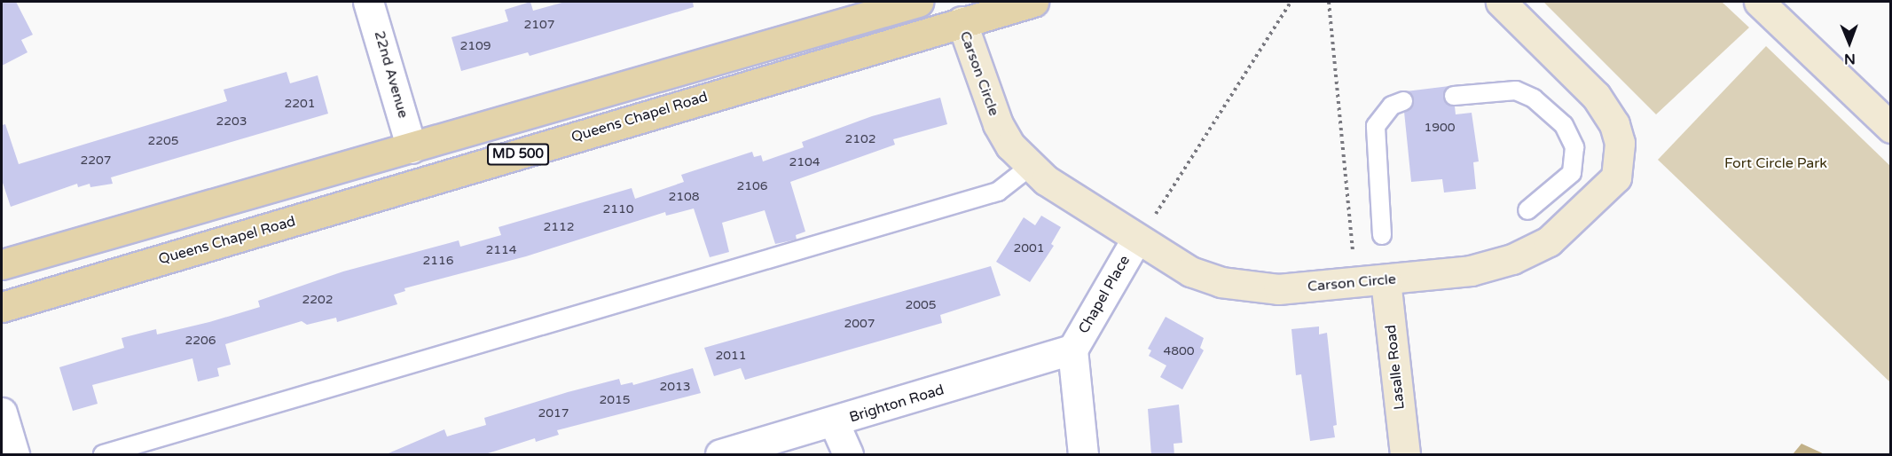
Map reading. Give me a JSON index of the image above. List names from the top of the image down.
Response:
{
  "streets": {
    "main road": ["Queens Chapel Road", "MD 500"],
    "street": [
      "Carson Circle",
      "22nd Avenue",
      "Chapel Place",
      "Lasalle Road",
      "Brighton Road"
    ]
  },
  "crossings": [
    ["Carson Circle", "Queens Chapel Road"],
    ["Carson Circle", "Chapel Place"],
    ["Carson Circle", "Lasalle Road"],
    ["22nd Avenue", "MD 500"],
    ["Chapel Place", "Brighton Road"]
  ],
  "parks": ["Fort Circle Park"],
  "house_numbers": [
    "2107",
    "2109",
    "2201",
    "2203",
    "1900",
    "2102",
    "2205",
    "2207",
    "2104",
    "2106",
    "2108",
    "2110",
    "2112",
    "2001",
    "2114",
    "2116",
    "2202",
    "2005",
    "2007",
    "2206",
    "4800",
    "2011",
    "2013",
    "2015",
    "2017"
  ],
  "north": "bottom"
}
